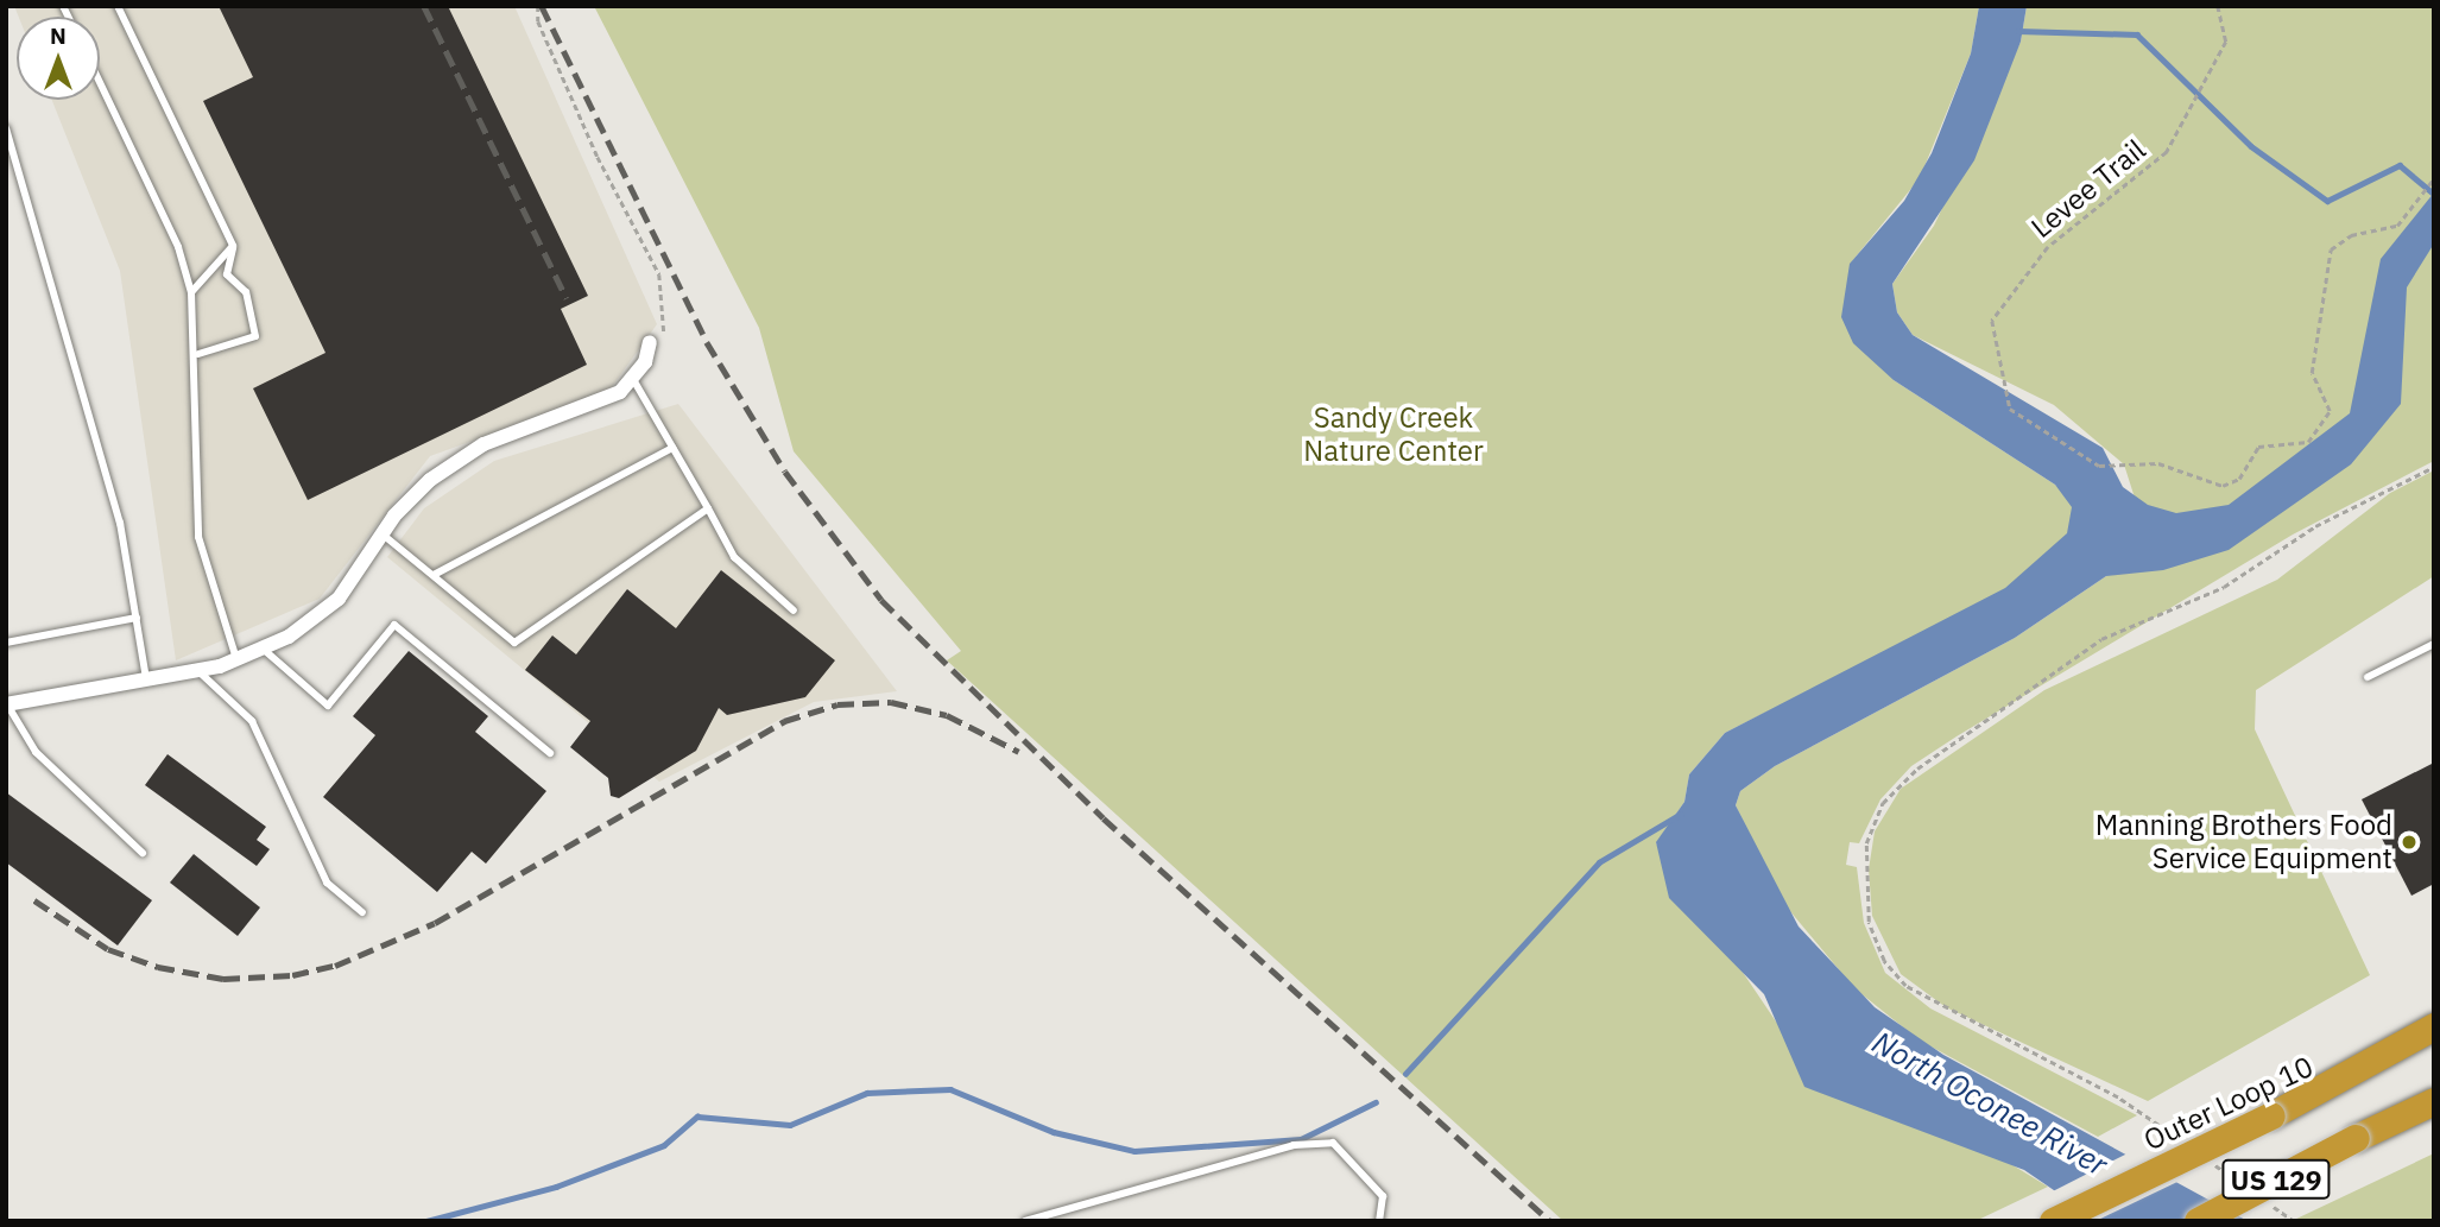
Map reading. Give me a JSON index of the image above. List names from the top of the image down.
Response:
{
  "streets": {
    "highway": ["Outer Loop 10", "US 129"],
    "path": ["Levee Trail"]
  },
  "water": ["North Oconee River"],
  "parks": ["Sandy Creek Nature Center"],
  "places": ["Manning Brothers Food Service Equipment"],
  "north": "top"
}
